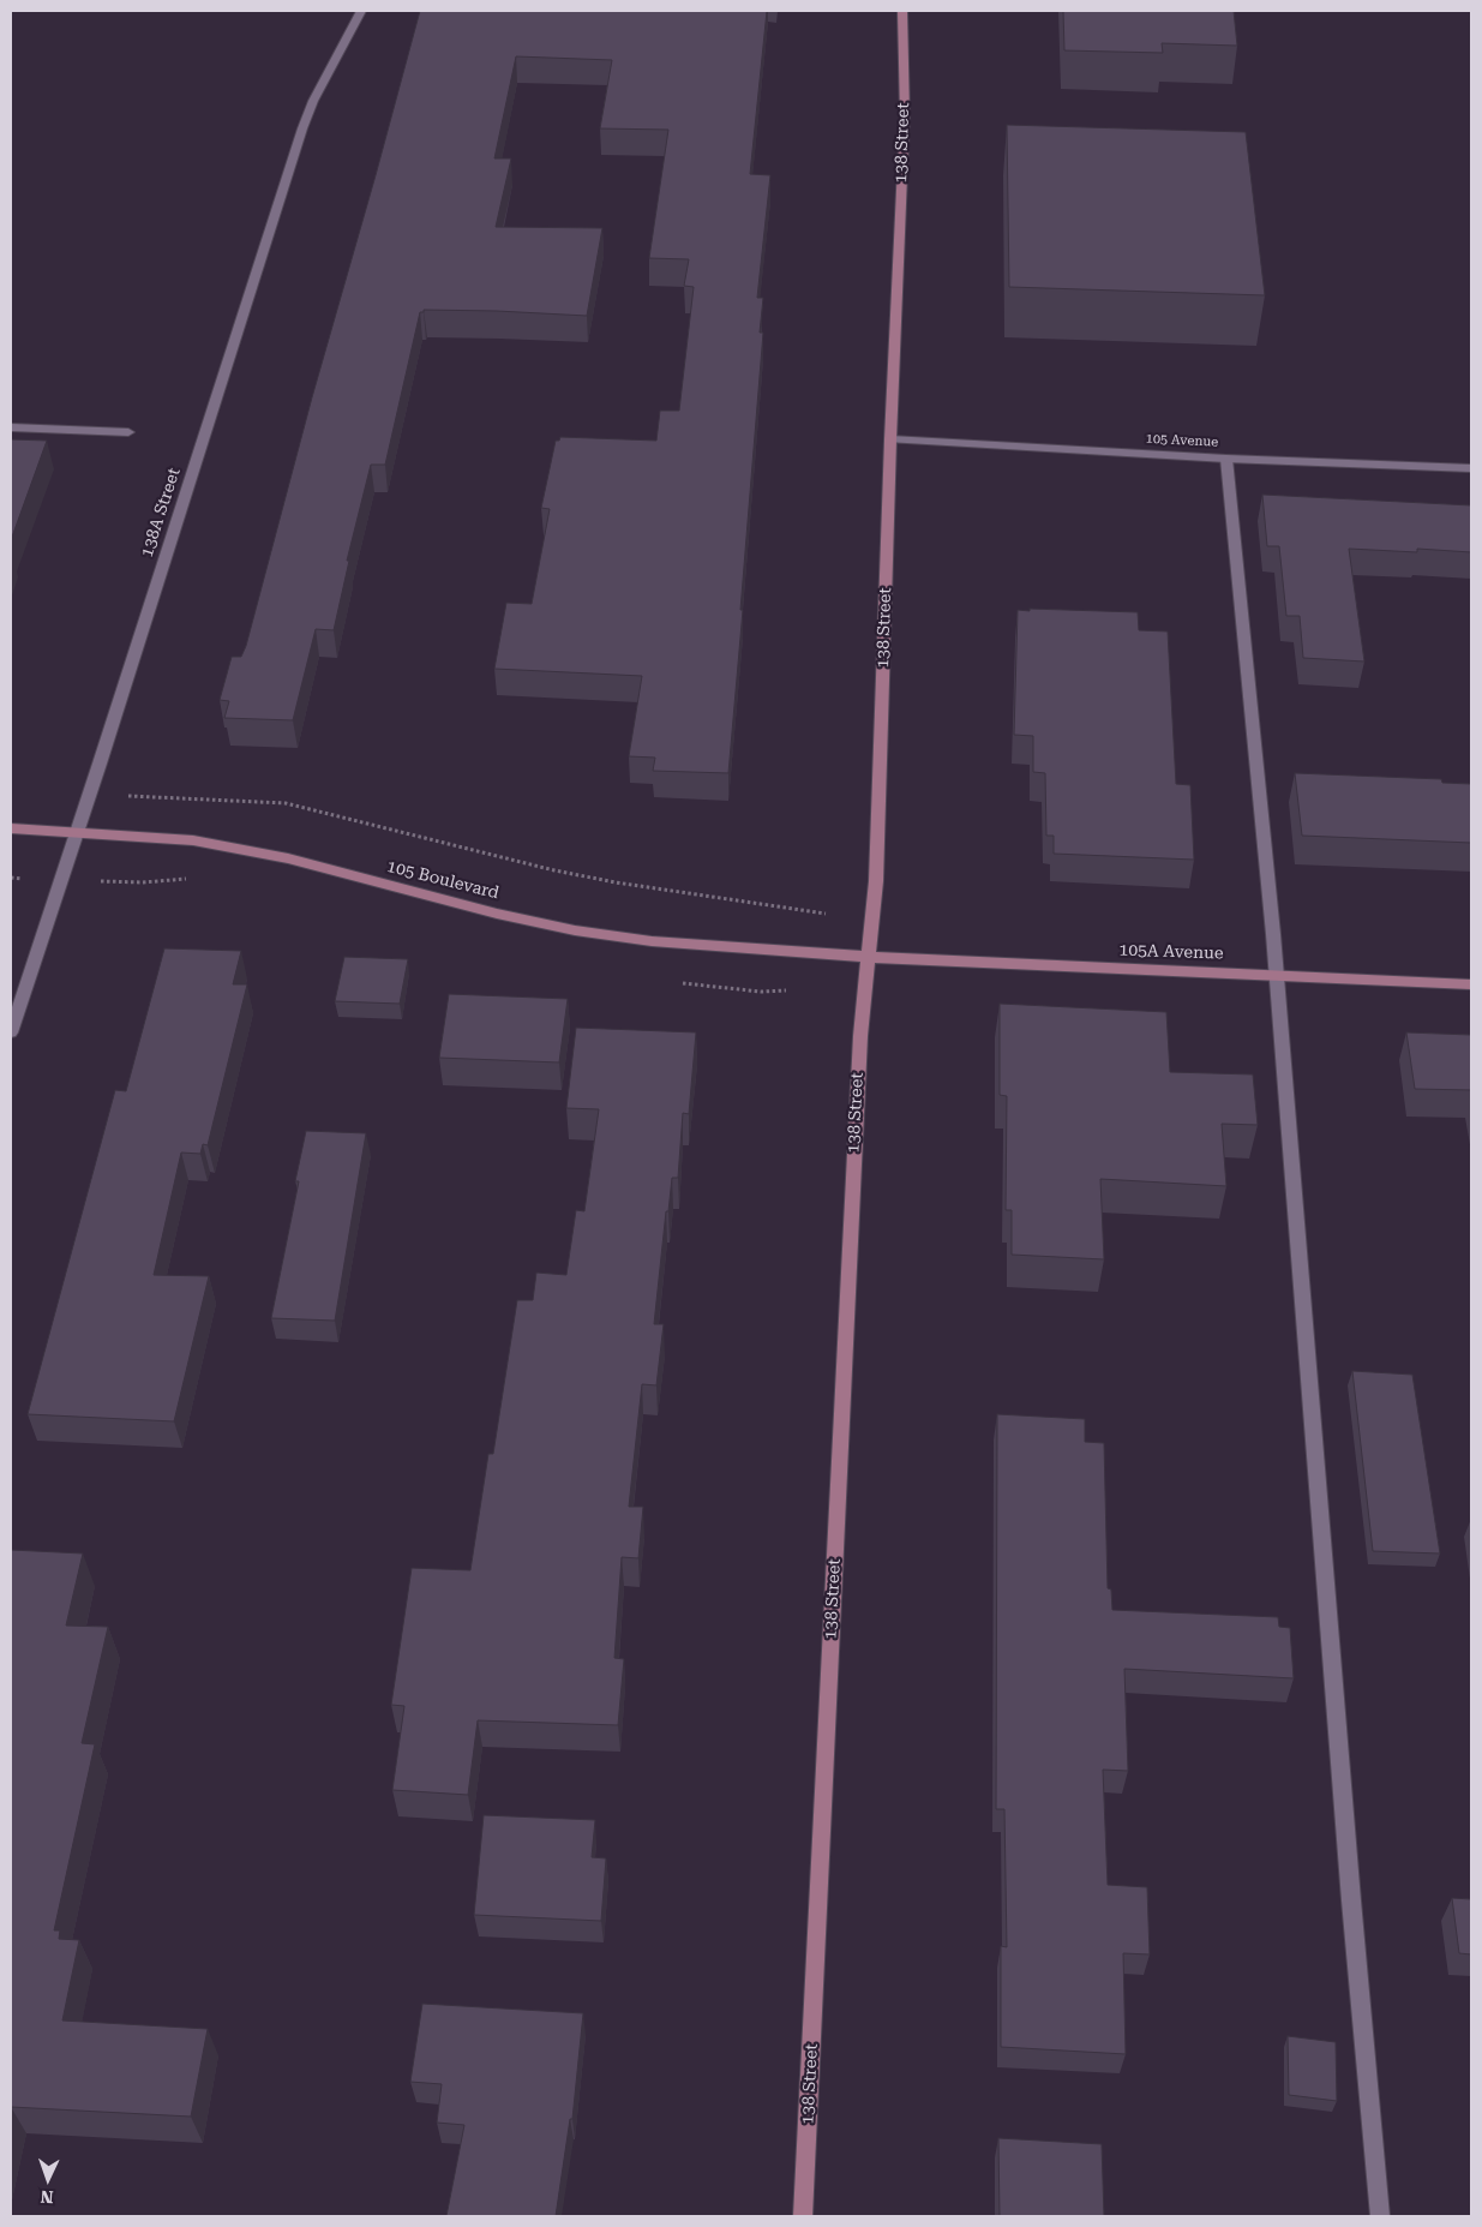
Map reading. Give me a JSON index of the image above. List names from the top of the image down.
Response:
{
  "streets": {
    "street": [
      "138 Street",
      "105 Avenue",
      "138A Street",
      "105 Boulevard",
      "105A Avenue"
    ]
  },
  "crossings": [
    ["138 Street", "105 Avenue"],
    ["138 Street", "105 Boulevard"],
    ["138 Street", "105A Avenue"],
    ["138A Street", "105 Boulevard"],
    ["105 Boulevard", "105A Avenue"]
  ],
  "north": "bottom"
}
